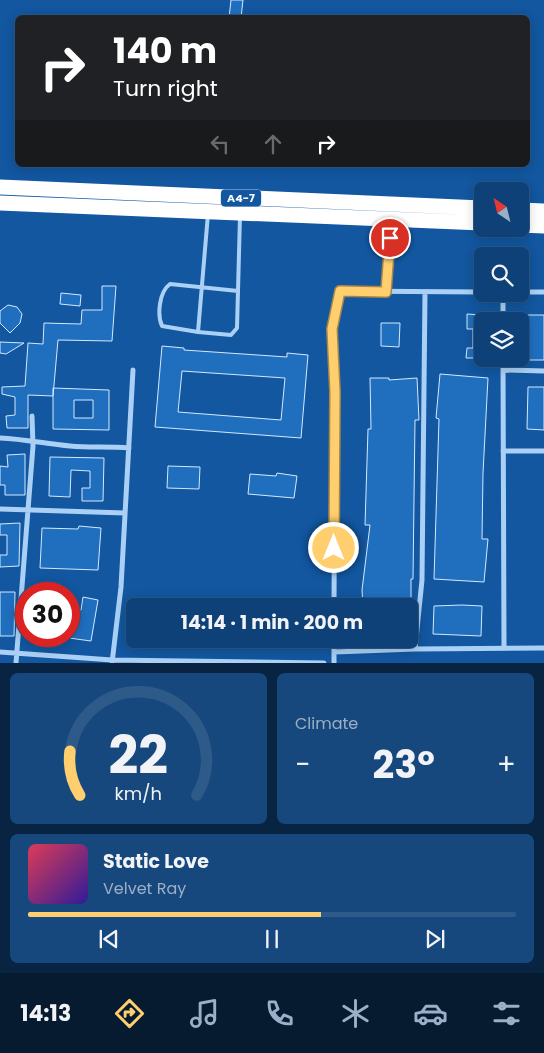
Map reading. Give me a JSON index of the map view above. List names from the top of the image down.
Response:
{
  "streets": {
    "highway": ["A4-7"]
  },
  "north": "top left",
  "page": {
    "turn": ["140 m", "Turn right"],
    "limit": "30",
    "trip": "14:14 · 1 min · 200 m",
    "tile": "Climate",
    "heat": ["−", "23°", "+"],
    "song": ["Static Love", "Velvet Ray"],
    "tabs": "14:13",
    "gauge": ["22", "km/h"]
  }
}
